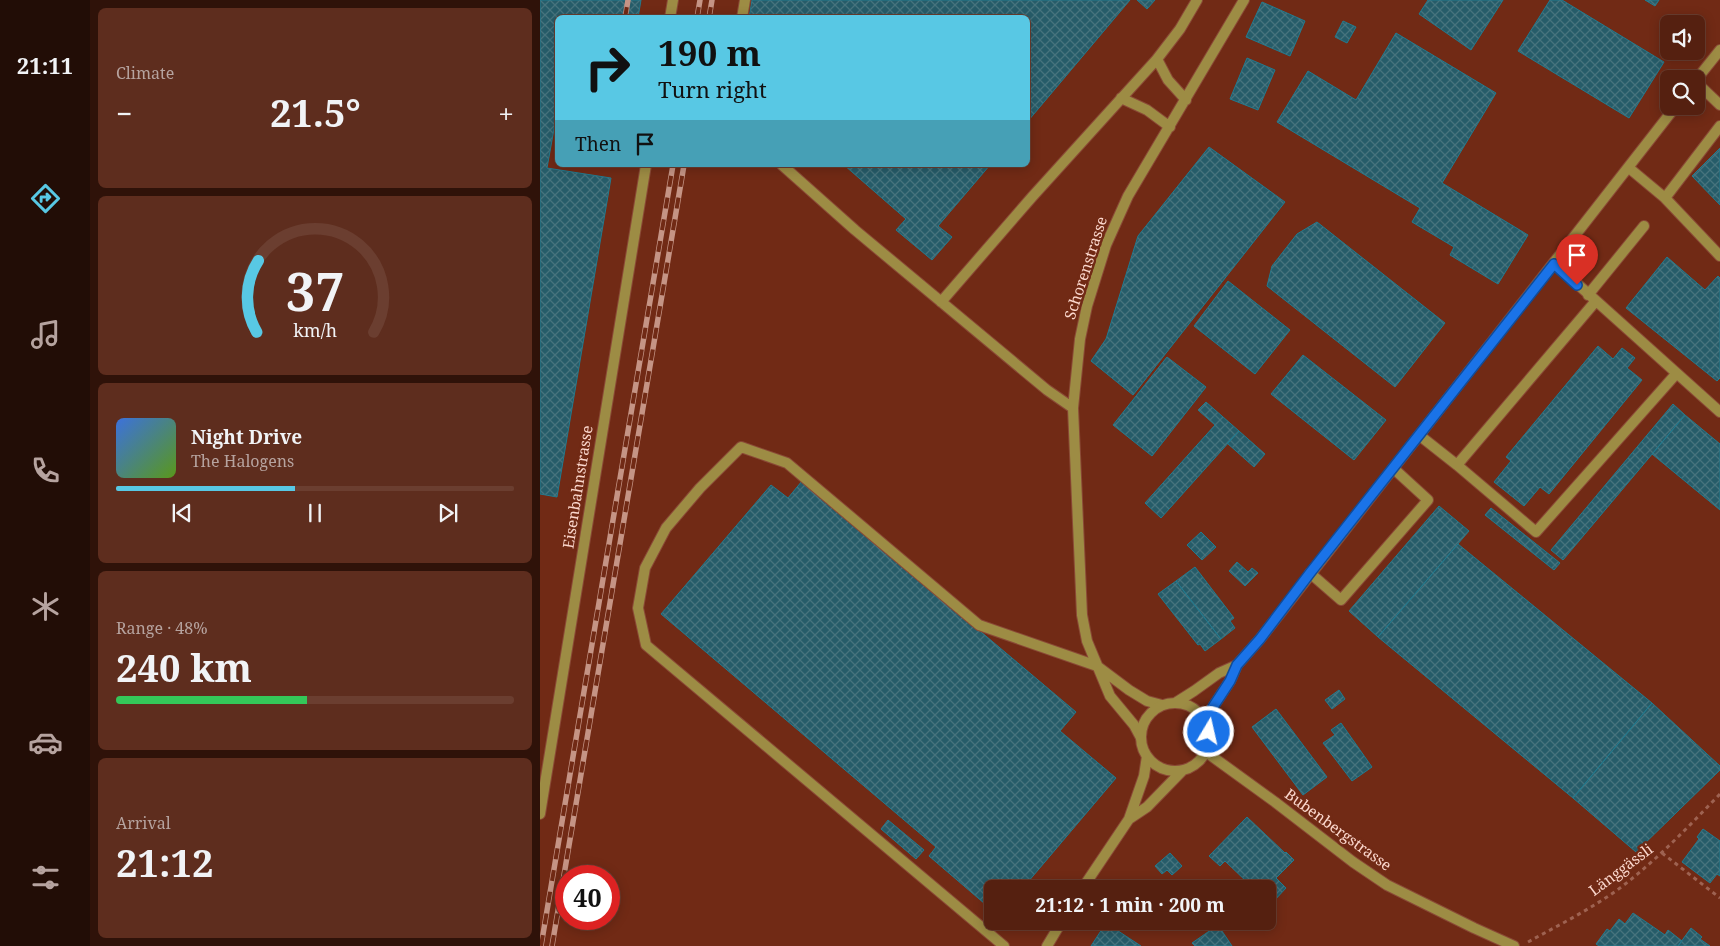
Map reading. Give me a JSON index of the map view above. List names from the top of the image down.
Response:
{
  "streets": {
    "street": ["Schorenstrasse", "Eisenbahnstrasse", "Bubenbergstrasse"],
    "path": ["Länggässli"]
  },
  "crossings": [
    ["Schorenstrasse", "Bubenbergstrasse"]
  ],
  "page": {
    "tabs": "21:11",
    "tile": [
      "Climate",
      ["Range · 48%", "240 km"],
      ["Arrival", "21:12"]
    ],
    "turn": ["190 m", "Turn right"],
    "heat": ["−", "21.5°", "+"],
    "then": "Then",
    "song": ["Night Drive", "The Halogens"],
    "limit": "40",
    "trip": "21:12 · 1 min · 200 m",
    "gauge": ["37", "km/h"]
  }
}
